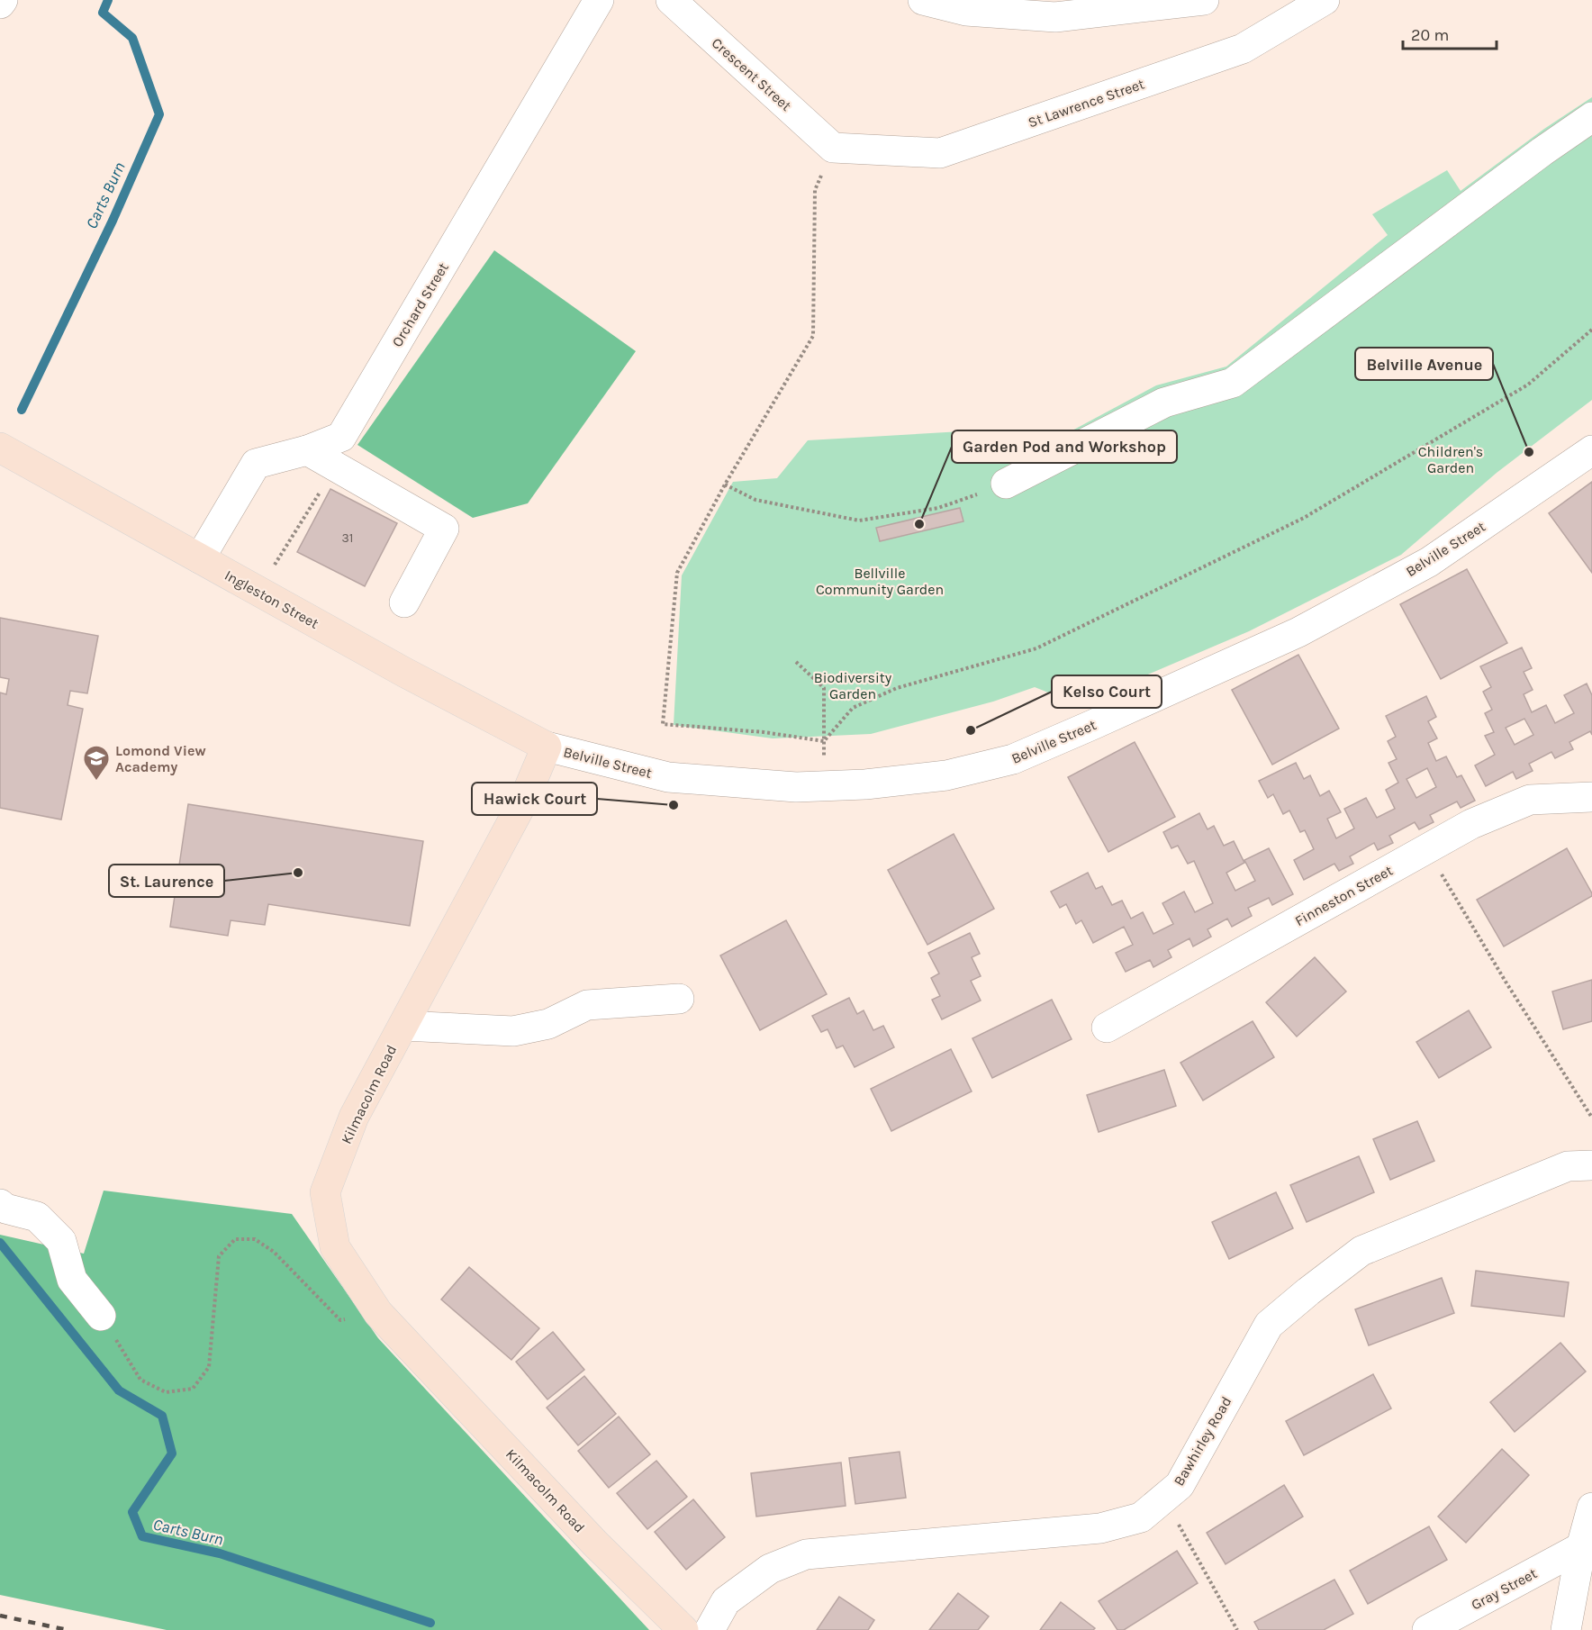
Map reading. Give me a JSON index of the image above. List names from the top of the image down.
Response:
{
  "streets": {
    "main road": ["Ingleston Street", "Kilmacolm Road"],
    "street": [
      "Crescent Street",
      "St Lawrence Street",
      "Orchard Street",
      "Belville Street",
      "Finneston Street",
      "Bawhirley Road",
      "Gray Street"
    ]
  },
  "crossings": [
    ["Crescent Street", "St Lawrence Street"],
    ["Orchard Street", "Ingleston Street"],
    ["Belville Street", "Ingleston Street"],
    ["Belville Street", "Kilmacolm Road"],
    ["Ingleston Street", "Kilmacolm Road"]
  ],
  "water": ["Carts Burn"],
  "parks": ["Children's Garden", "Bellville Community Garden", "Biodiversity Garden"],
  "places": {
    "other": [
      "Belville Avenue",
      "Garden Pod and Workshop",
      "Kelso Court",
      "Hawick Court",
      "St. Laurence"
    ],
    "school or university": ["Lomond View Academy"]
  },
  "house_numbers": ["31"],
  "scale_bar": "20 m"
}
